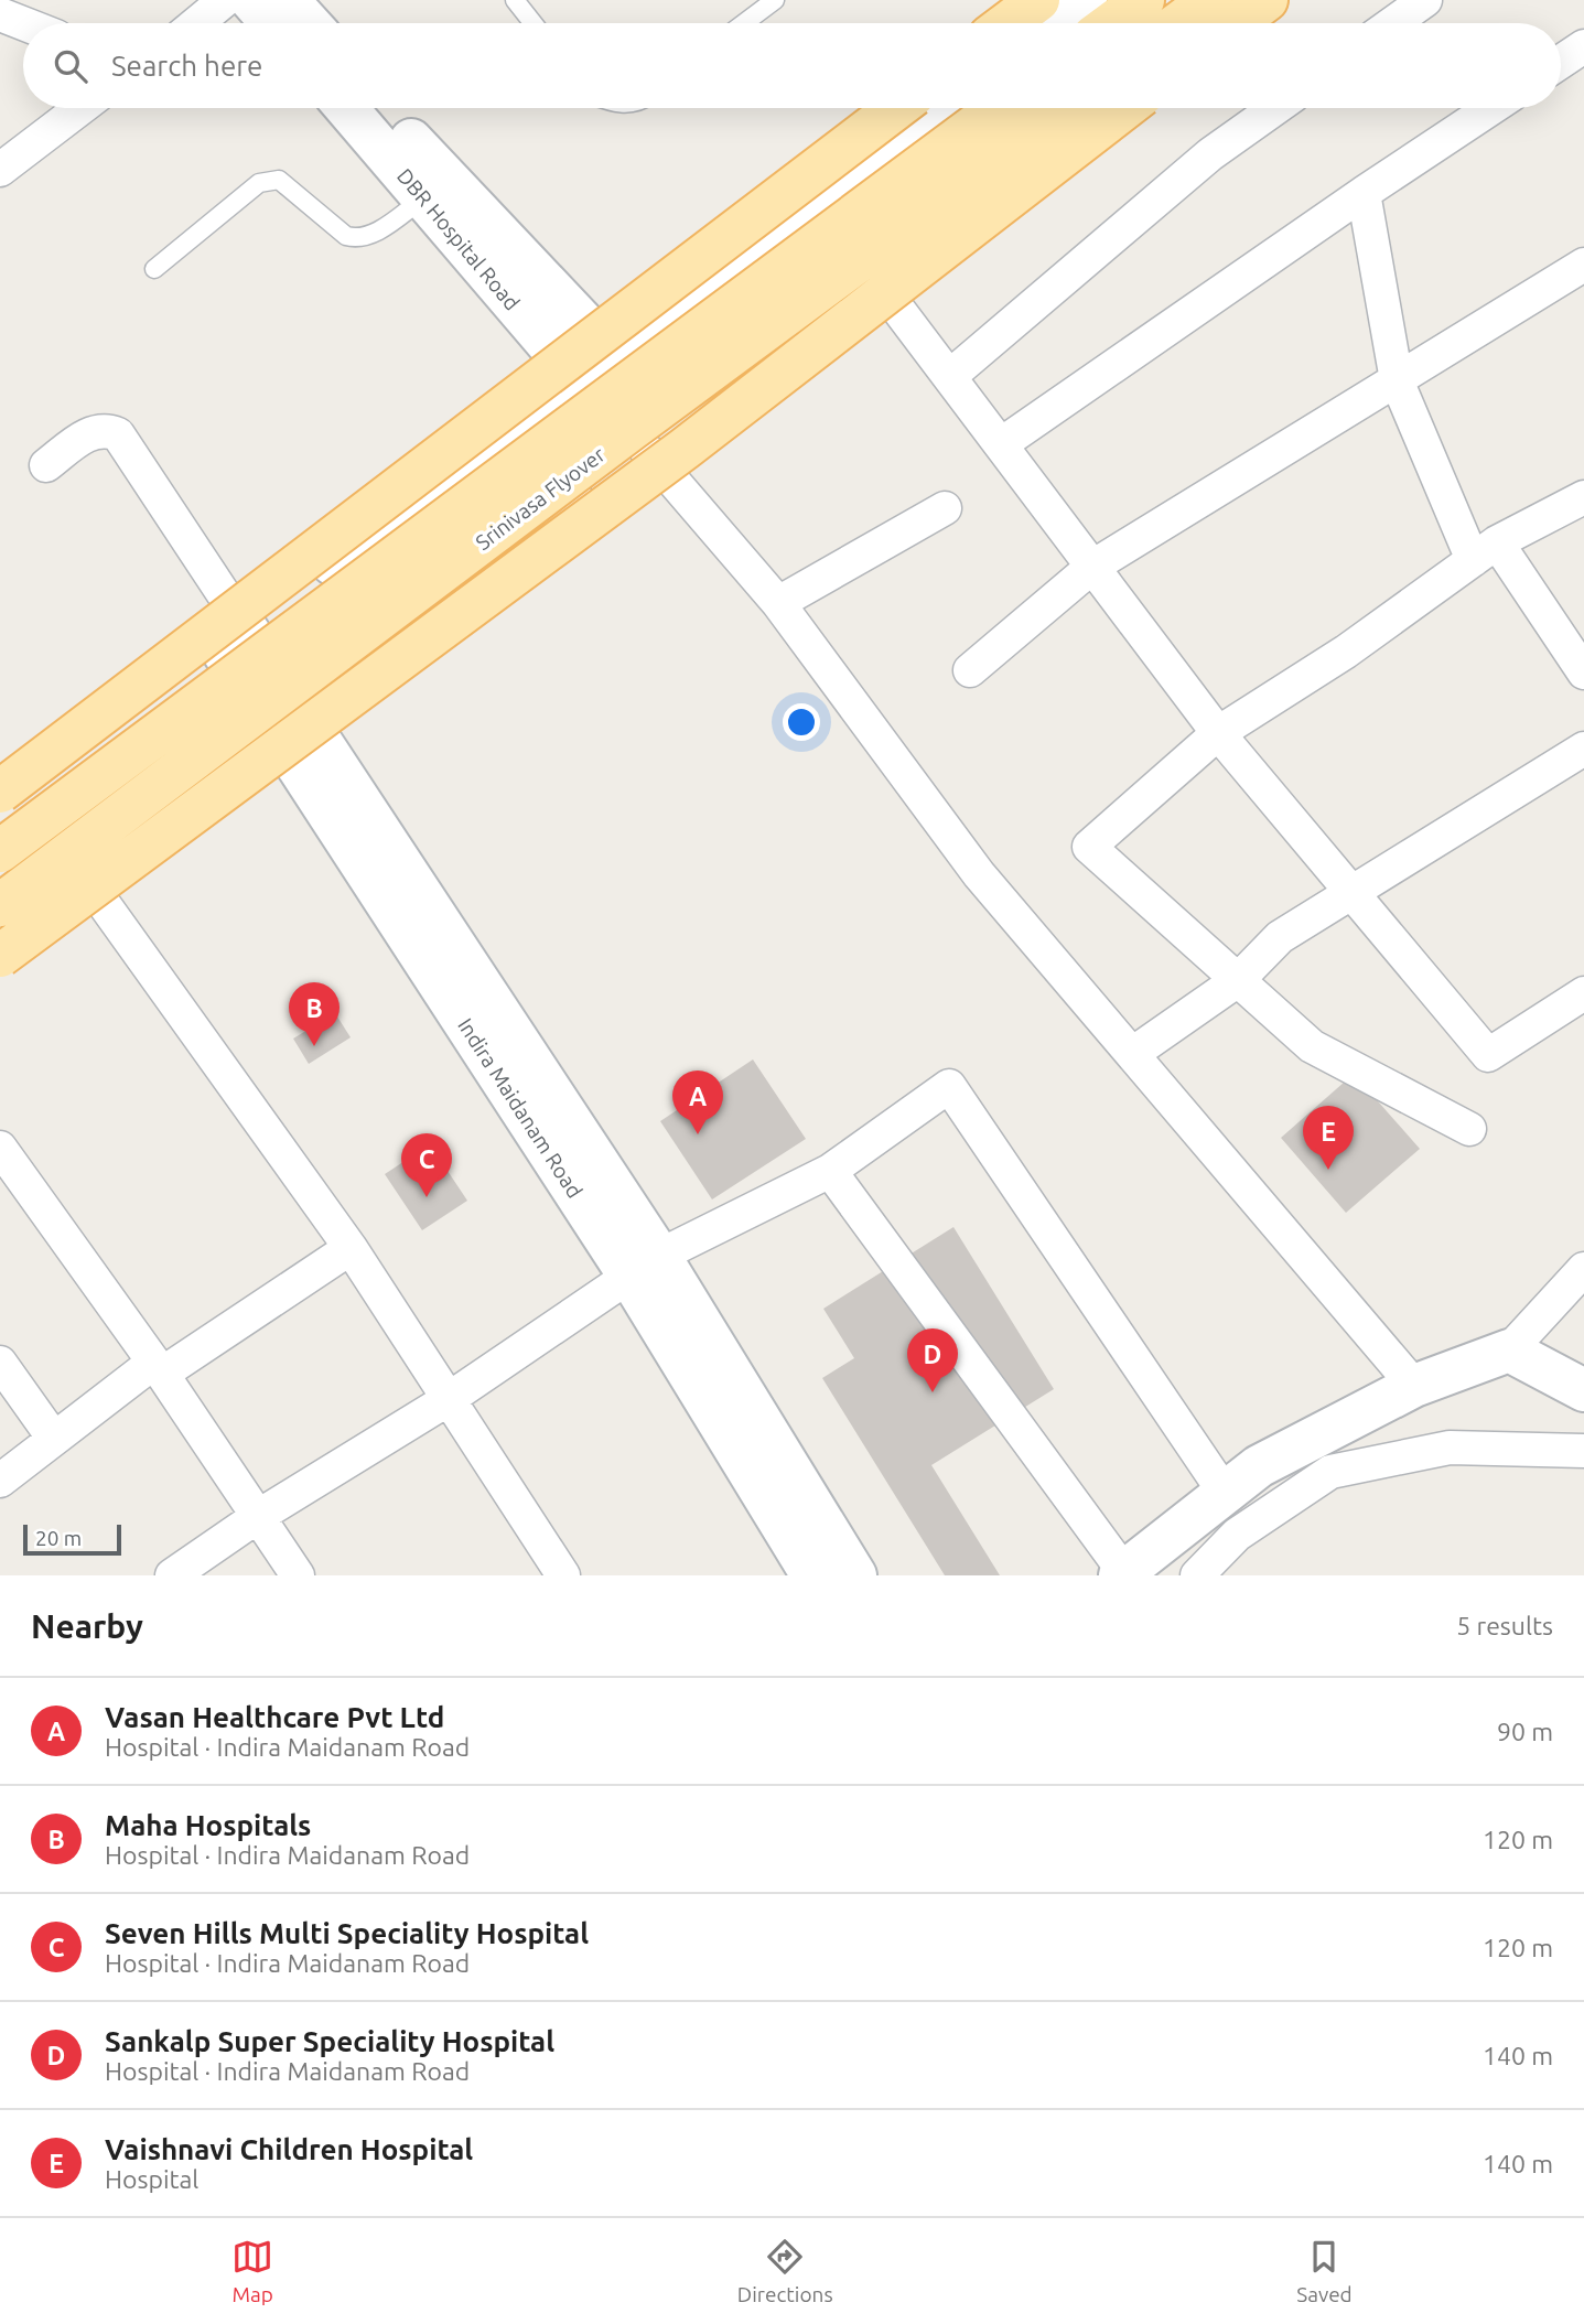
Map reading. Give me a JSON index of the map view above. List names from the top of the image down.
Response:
{
  "streets": {
    "main road": ["Srinivasa Flyover"],
    "street": ["DBR Hospital Road", "Indira Maidanam Road"]
  },
  "scale_bar": "20 m",
  "page": {
    "search": "Search here",
    "pins": [
      "B",
      "A",
      "E",
      "C",
      "D"
    ],
    "scale": "20 m",
    "heading": ["Nearby", "5 results"],
    "list": [
      {
        "mark": "A",
        "name": "Vasan Healthcare Pvt Ltd",
        "note": "Hospital · Indira Maidanam Road",
        "value": "90 m"
      },
      {
        "mark": "B",
        "name": "Maha Hospitals",
        "note": "Hospital · Indira Maidanam Road",
        "value": "120 m"
      },
      {
        "mark": "C",
        "name": "Seven Hills Multi Speciality Hospital",
        "note": "Hospital · Indira Maidanam Road",
        "value": "120 m"
      },
      {
        "mark": "D",
        "name": "Sankalp Super Speciality Hospital",
        "note": "Hospital · Indira Maidanam Road",
        "value": "140 m"
      },
      {
        "mark": "E",
        "name": "Vaishnavi Children Hospital",
        "note": "Hospital",
        "value": "140 m"
      }
    ],
    "nav": ["Map", "Directions", "Saved"]
  }
}
